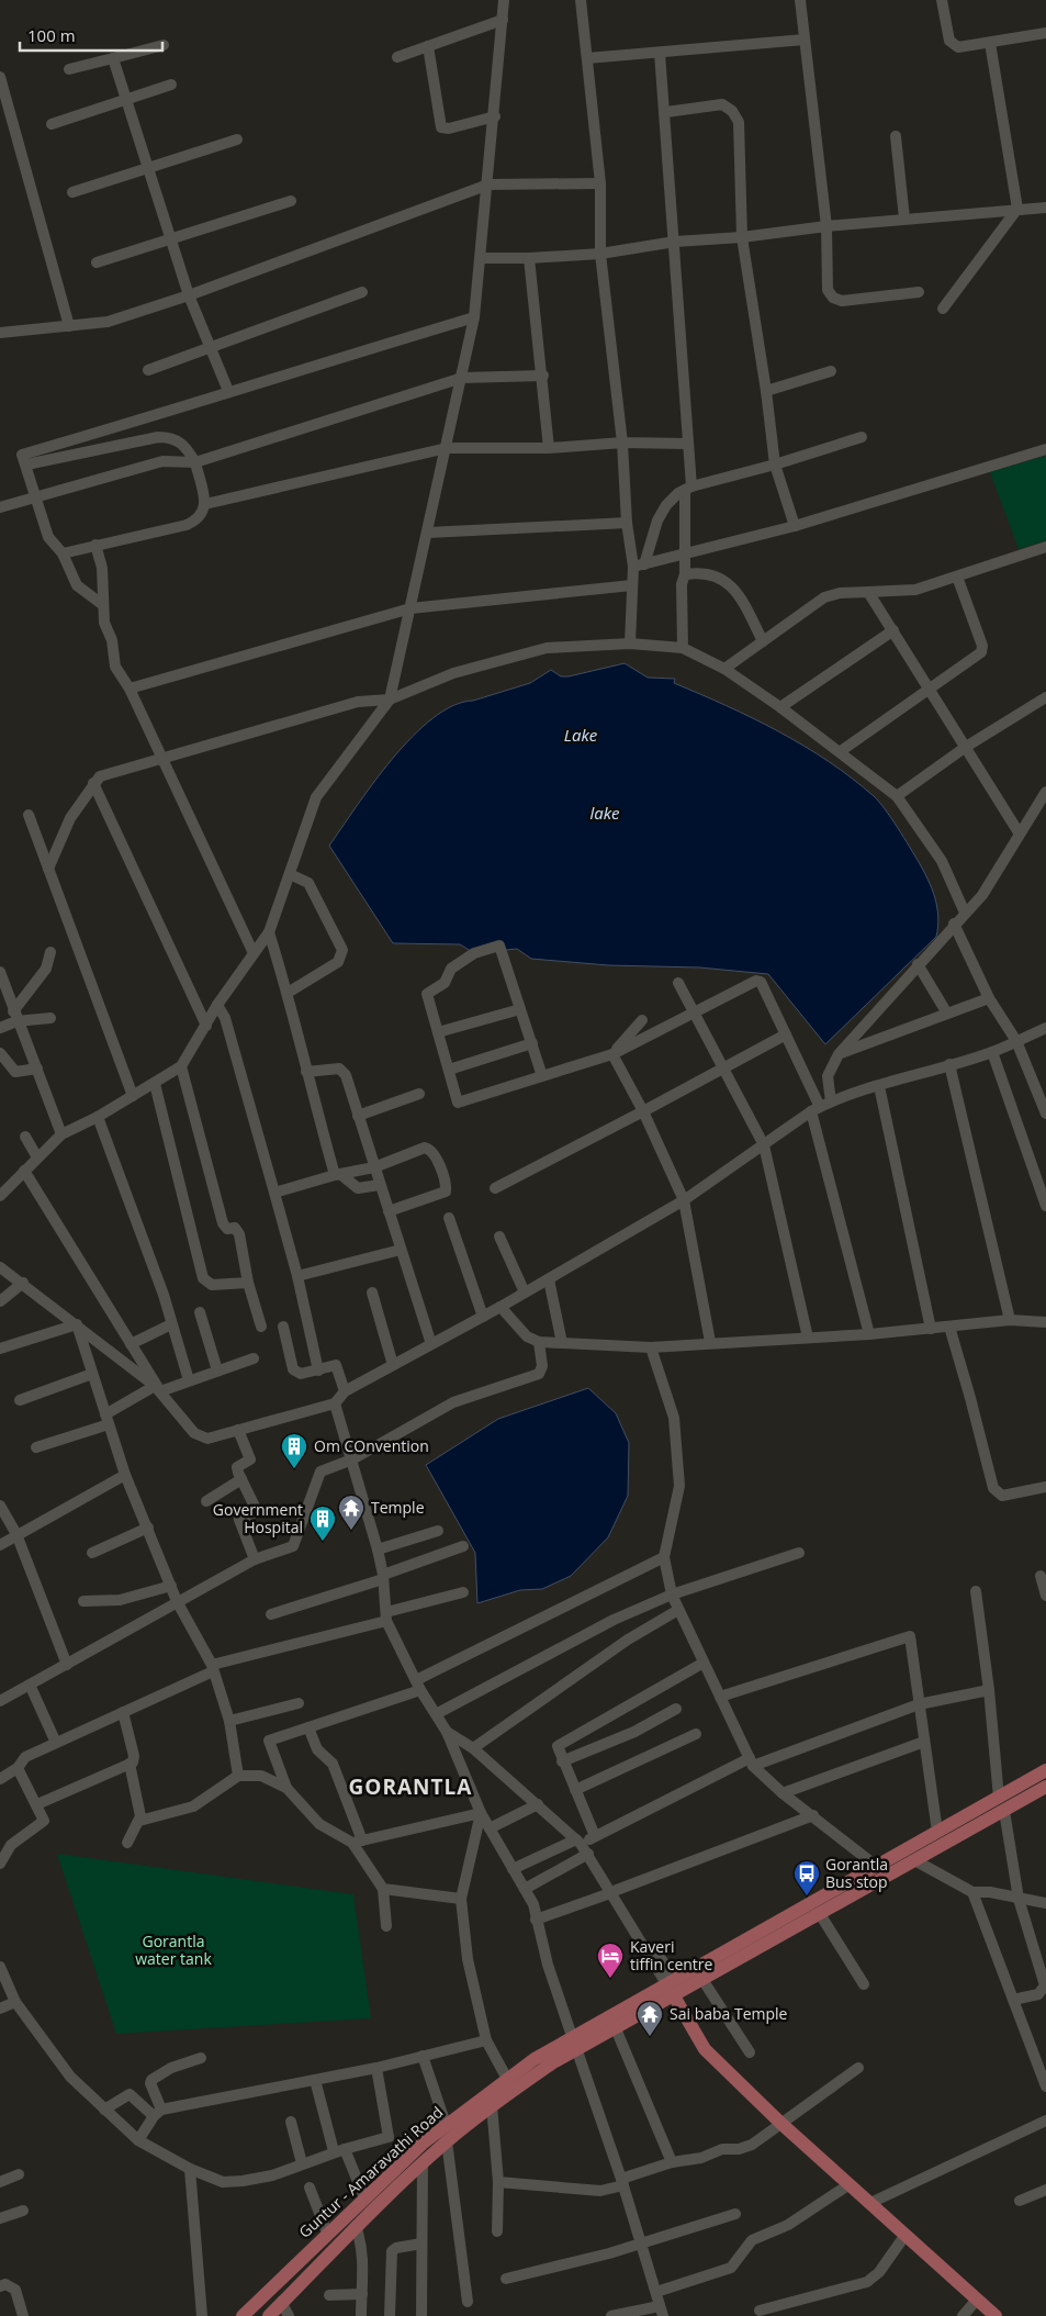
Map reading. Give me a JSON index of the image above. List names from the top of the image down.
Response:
{
  "streets": {
    "main road": ["Guntur - Amaravathi Road"]
  },
  "districts": ["GORANTLA"],
  "water": ["Lake", "lake"],
  "parks": ["Gorantla water tank"],
  "places": {
    "building": ["Om COnvention", "Government Hospital"],
    "temple": ["Temple", "Sai baba Temple"],
    "bus stop": ["Gorantla Bus stop"],
    "hotel": ["Kaveri tiffin centre"]
  },
  "scale_bar": "100 m"
}
